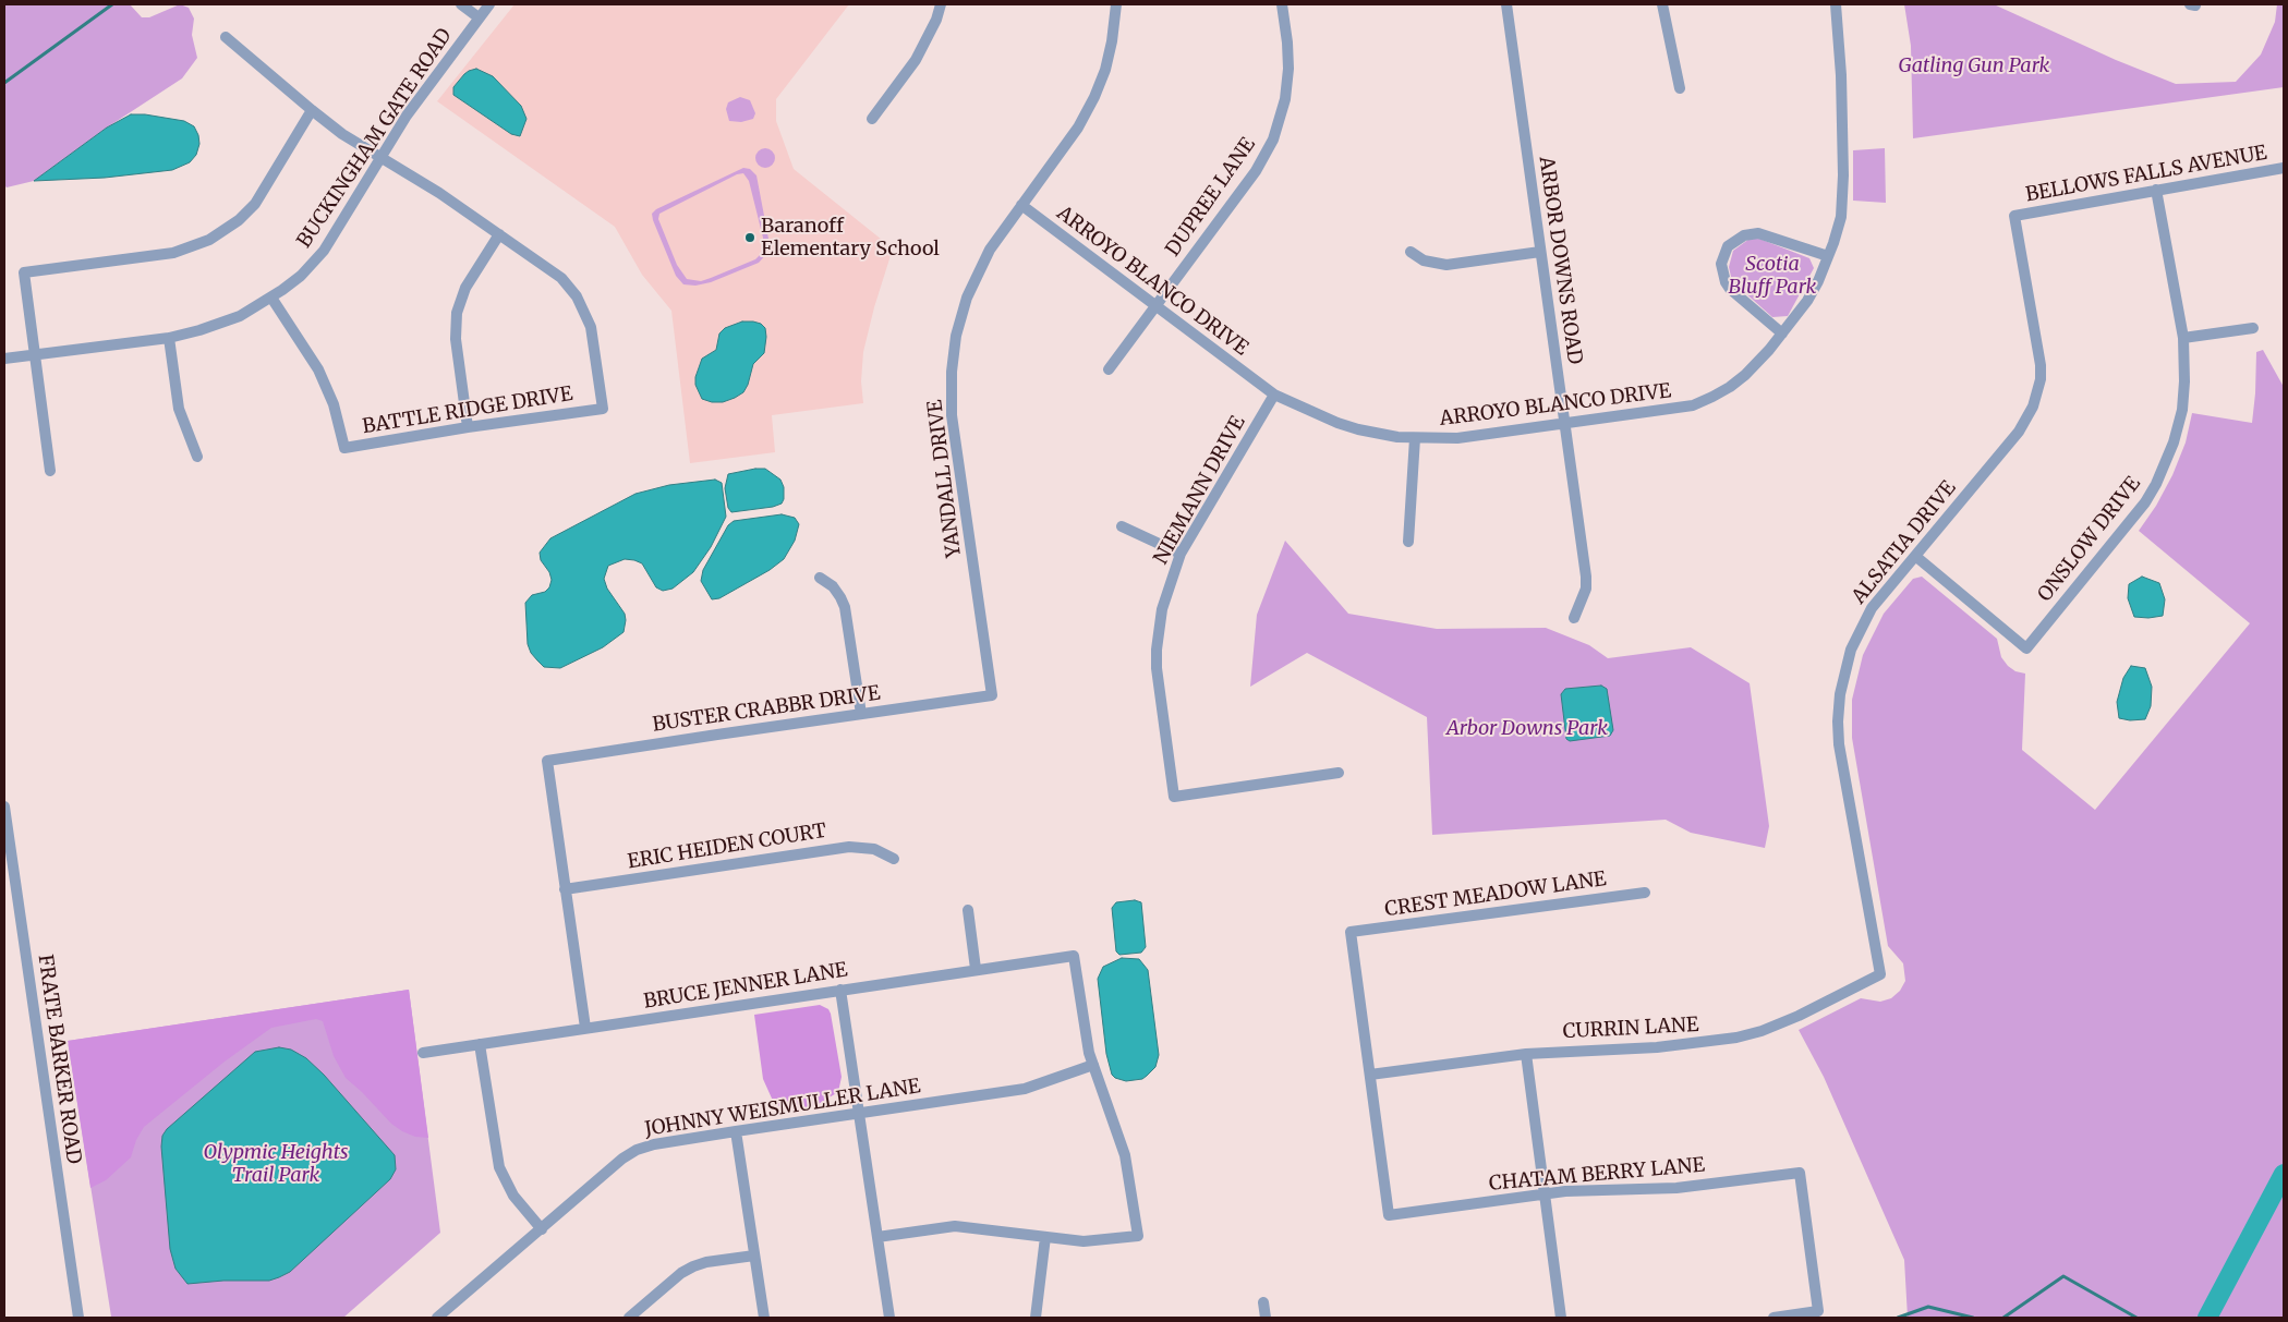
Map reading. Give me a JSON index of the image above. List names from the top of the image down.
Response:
{
  "streets": {
    "street": [
      "BUCKINGHAM GATE ROAD",
      "BELLOWS FALLS AVENUE",
      "DUPREE LANE",
      "ARBOR DOWNS ROAD",
      "ARROYO BLANCO DRIVE",
      "BATTLE RIDGE DRIVE",
      "YANDALL DRIVE",
      "NIEMANN DRIVE",
      "ONSLOW DRIVE",
      "ALSATIA DRIVE",
      "BUSTER CRABBR DRIVE",
      "ERIC HEIDEN COURT",
      "CREST MEADOW LANE",
      "BRUCE JENNER LANE",
      "CURRIN LANE",
      "FRATE BARKER ROAD",
      "JOHNNY WEISMULLER LANE",
      "CHATAM BERRY LANE"
    ]
  },
  "crossings": [
    ["BUCKINGHAM GATE ROAD", "BATTLE RIDGE DRIVE"],
    ["BELLOWS FALLS AVENUE", "ONSLOW DRIVE"],
    ["BELLOWS FALLS AVENUE", "ALSATIA DRIVE"],
    ["DUPREE LANE", "ARROYO BLANCO DRIVE"],
    ["ARBOR DOWNS ROAD", "ARROYO BLANCO DRIVE"],
    ["ARROYO BLANCO DRIVE", "YANDALL DRIVE"],
    ["ARROYO BLANCO DRIVE", "NIEMANN DRIVE"],
    ["YANDALL DRIVE", "BUSTER CRABBR DRIVE"],
    ["ONSLOW DRIVE", "ALSATIA DRIVE"],
    ["ALSATIA DRIVE", "CURRIN LANE"],
    ["BUSTER CRABBR DRIVE", "ERIC HEIDEN COURT"],
    ["CREST MEADOW LANE", "CHATAM BERRY LANE"],
    ["BRUCE JENNER LANE", "JOHNNY WEISMULLER LANE"],
    ["CURRIN LANE", "CHATAM BERRY LANE"]
  ],
  "parks": [
    "Gatling Gun Park",
    "Scotia Bluff Park",
    "Arbor Downs Park",
    "Olypmic Heights Trail Park"
  ],
  "places": ["Baranoff Elementary School"]
}
